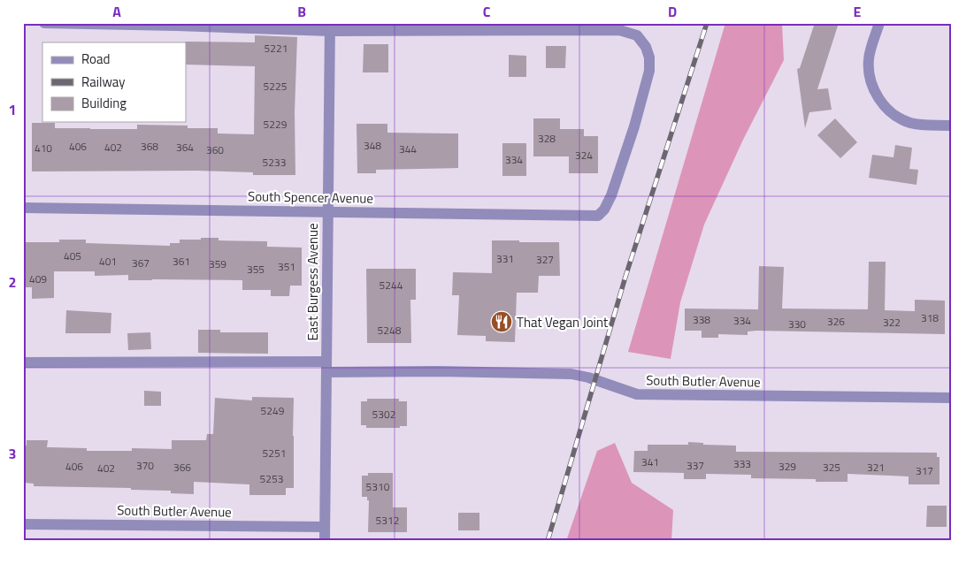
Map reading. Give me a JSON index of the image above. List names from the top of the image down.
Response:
{
  "streets": {
    "street": ["South Spencer Avenue", "East Burgess Avenue", "South Butler Avenue"]
  },
  "crossings": [
    ["South Spencer Avenue", "East Burgess Avenue"],
    ["East Burgess Avenue", "South Butler Avenue"]
  ],
  "places": {
    "restaurant": ["That Vegan Joint"]
  },
  "house_numbers": [
    "5221",
    "5225",
    "5229",
    "328",
    "348",
    "406",
    "368",
    "402",
    "364",
    "410",
    "344",
    "360",
    "324",
    "334",
    "5233",
    "405",
    "331",
    "327",
    "401",
    "361",
    "367",
    "359",
    "351",
    "355",
    "409",
    "5244",
    "318",
    "338",
    "334",
    "326",
    "322",
    "330",
    "5248",
    "5249",
    "5302",
    "5251",
    "341",
    "333",
    "370",
    "337",
    "406",
    "329",
    "366",
    "325",
    "321",
    "402",
    "317",
    "5253",
    "5310",
    "5312"
  ],
  "legend": ["Road", "Railway", "Building"],
  "grid": {
    "columns": [
      "A",
      "B",
      "C",
      "D",
      "E"
    ],
    "rows": ["1", "2", "3"]
  }
}
